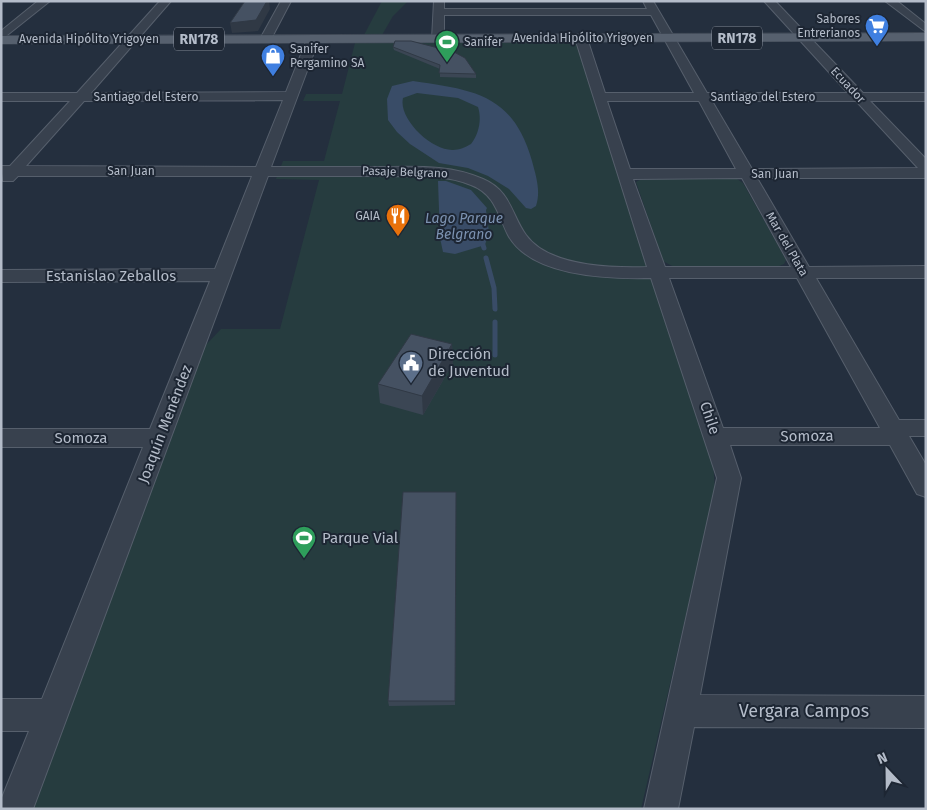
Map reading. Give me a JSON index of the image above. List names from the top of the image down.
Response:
{
  "streets": {
    "main road": ["Avenida Hipólito Yrigoyen", "RN178"],
    "street": [
      "Ecuador",
      "Santiago del Estero",
      "San Juan",
      "Pasaje Belgrano",
      "Mar del Plata",
      "Estanislao Zeballos",
      "Chile",
      "Joaquín Menéndez",
      "Somoza",
      "Vergara Campos"
    ]
  },
  "crossings": [
    ["Avenida Hipólito Yrigoyen", "Ecuador"],
    ["Avenida Hipólito Yrigoyen", "Mar del Plata"],
    ["Avenida Hipólito Yrigoyen", "Chile"],
    ["Avenida Hipólito Yrigoyen", "Joaquín Menéndez"],
    ["Ecuador", "Santiago del Estero"],
    ["Santiago del Estero", "Mar del Plata"],
    ["Santiago del Estero", "Chile"],
    ["Santiago del Estero", "Joaquín Menéndez"],
    ["San Juan", "Pasaje Belgrano"],
    ["San Juan", "Mar del Plata"],
    ["San Juan", "Chile"],
    ["San Juan", "Joaquín Menéndez"],
    ["Pasaje Belgrano", "Chile"],
    ["Pasaje Belgrano", "Joaquín Menéndez"],
    ["Mar del Plata", "Somoza"],
    ["Estanislao Zeballos", "Joaquín Menéndez"],
    ["Chile", "Somoza"],
    ["Chile", "Vergara Campos"],
    ["Joaquín Menéndez", "Somoza"]
  ],
  "water": ["Lago Parque Belgrano"],
  "places": {
    "supermarket": ["Sabores Entrerianos"],
    "sports": ["Sanifer", "Parque Vial"],
    "shop": ["Sanifer Pergamino SA"],
    "restaurant": ["GAIA"],
    "public building": ["Dirección de Juventud"]
  },
  "north": "top"
}
